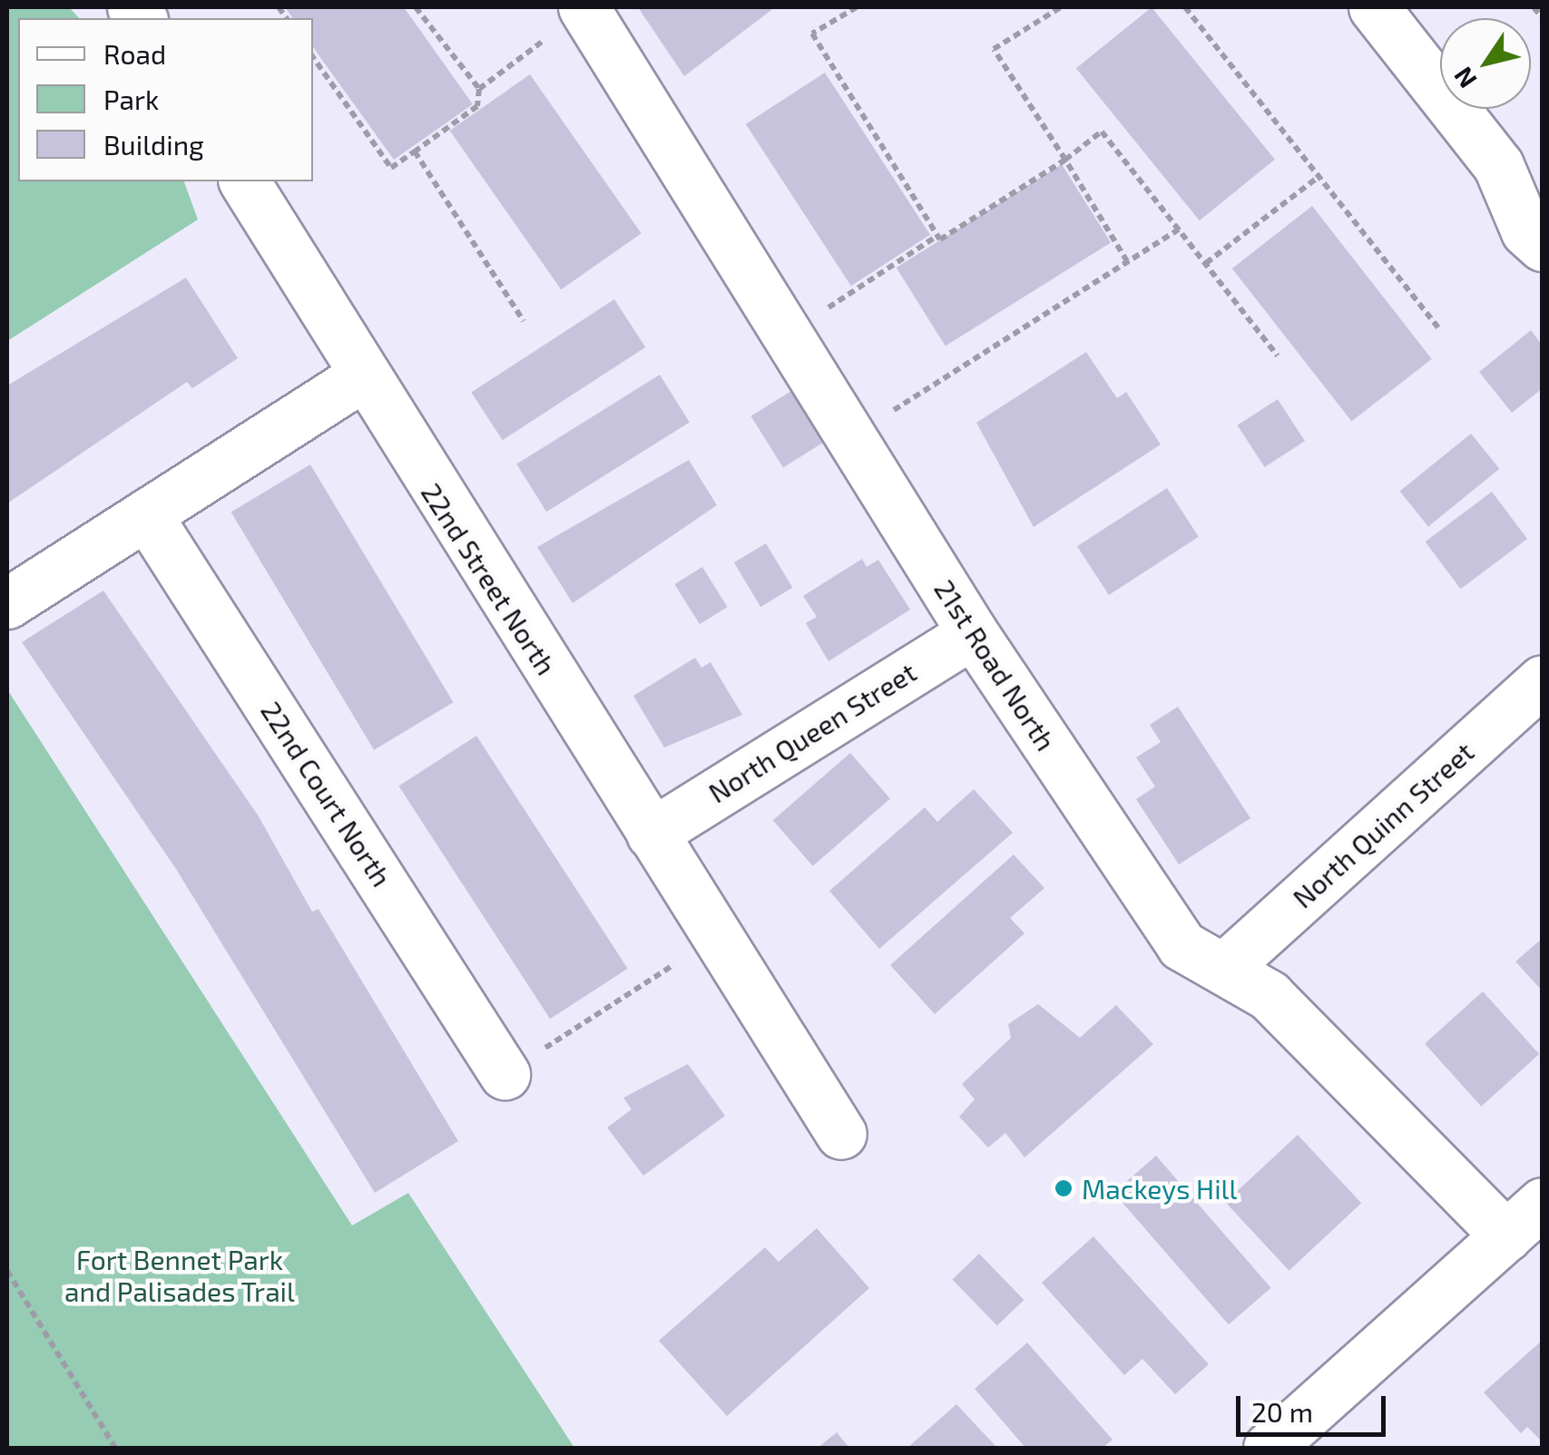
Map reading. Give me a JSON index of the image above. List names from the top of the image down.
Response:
{
  "streets": {
    "street": [
      "22nd Street North",
      "21st Road North",
      "North Queen Street",
      "22nd Court North",
      "North Quinn Street"
    ]
  },
  "crossings": [
    ["22nd Street North", "North Queen Street"],
    ["21st Road North", "North Queen Street"],
    ["21st Road North", "North Quinn Street"]
  ],
  "parks": ["Fort Bennet Park and Palisades Trail"],
  "places": ["Mackeys Hill"],
  "legend": ["Road", "Park", "Building"],
  "scale_bar": "20 m",
  "north": "bottom left"
}
